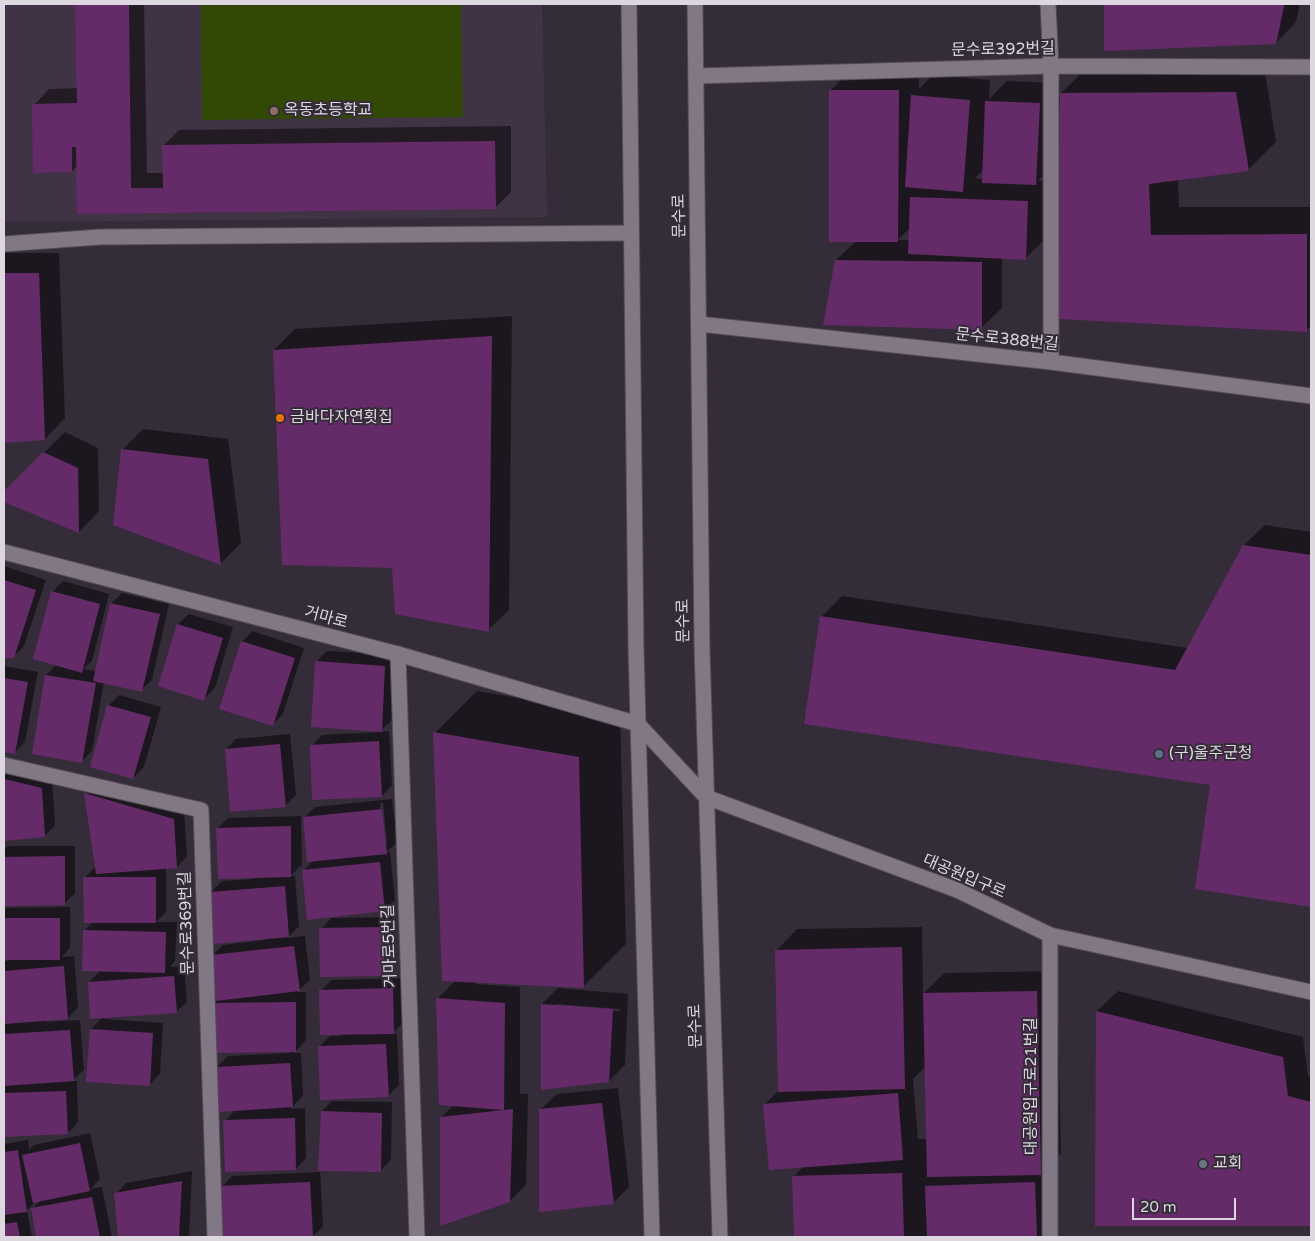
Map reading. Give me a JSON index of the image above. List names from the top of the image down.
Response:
{
  "streets": {
    "street": [
      "문수로392번길",
      "문수로",
      "문수로388번길",
      "거마로",
      "대공원입구로",
      "문수로369번길",
      "거마로5번길",
      "대공원입구로21번길"
    ]
  },
  "crossings": [
    ["문수로392번길", "문수로"],
    ["문수로", "문수로388번길"],
    ["문수로", "대공원입구로"],
    ["거마로", "대공원입구로"],
    ["거마로", "거마로5번길"],
    ["대공원입구로", "대공원입구로21번길"]
  ],
  "places": [
    "옥동초등학교",
    "금바다자연횟집",
    "(구)울주군청",
    "교회"
  ],
  "scale_bar": "20 m"
}
